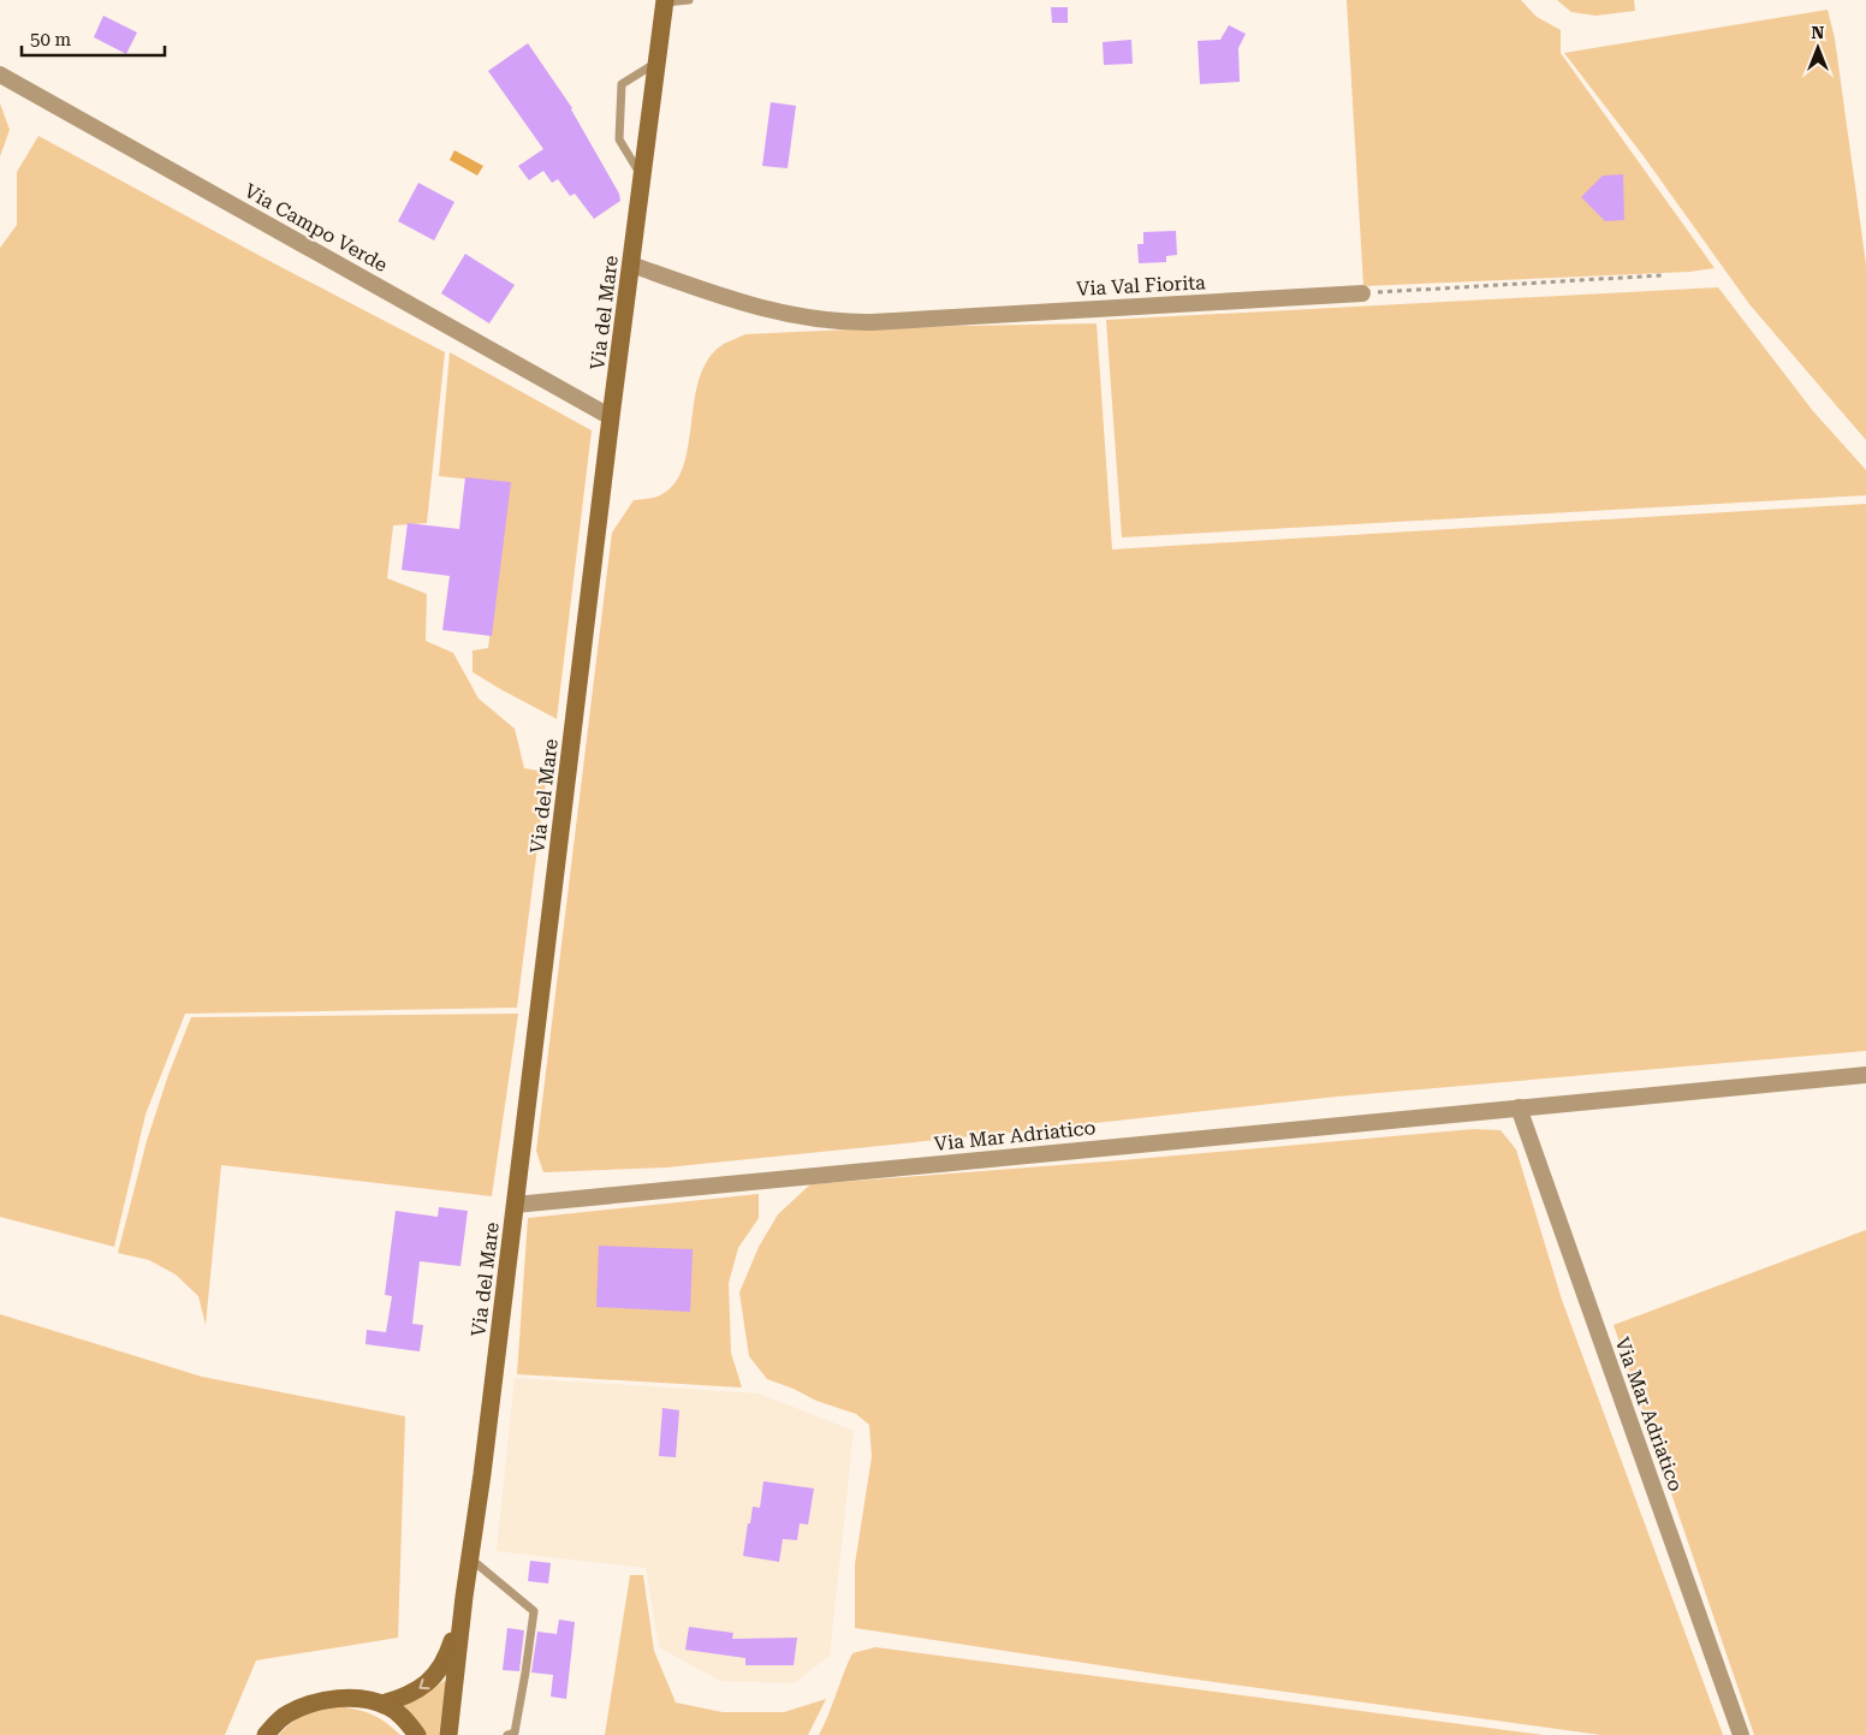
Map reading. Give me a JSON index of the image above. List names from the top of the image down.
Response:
{
  "streets": {
    "main road": ["Via del Mare"],
    "street": ["Via Campo Verde", "Via Val Fiorita", "Via Mar Adriatico"]
  },
  "crossings": [
    ["Via Campo Verde", "Via del Mare"],
    ["Via Val Fiorita", "Via del Mare"],
    ["Via del Mare", "Via Mar Adriatico"]
  ],
  "scale_bar": "50 m",
  "north": "top"
}
